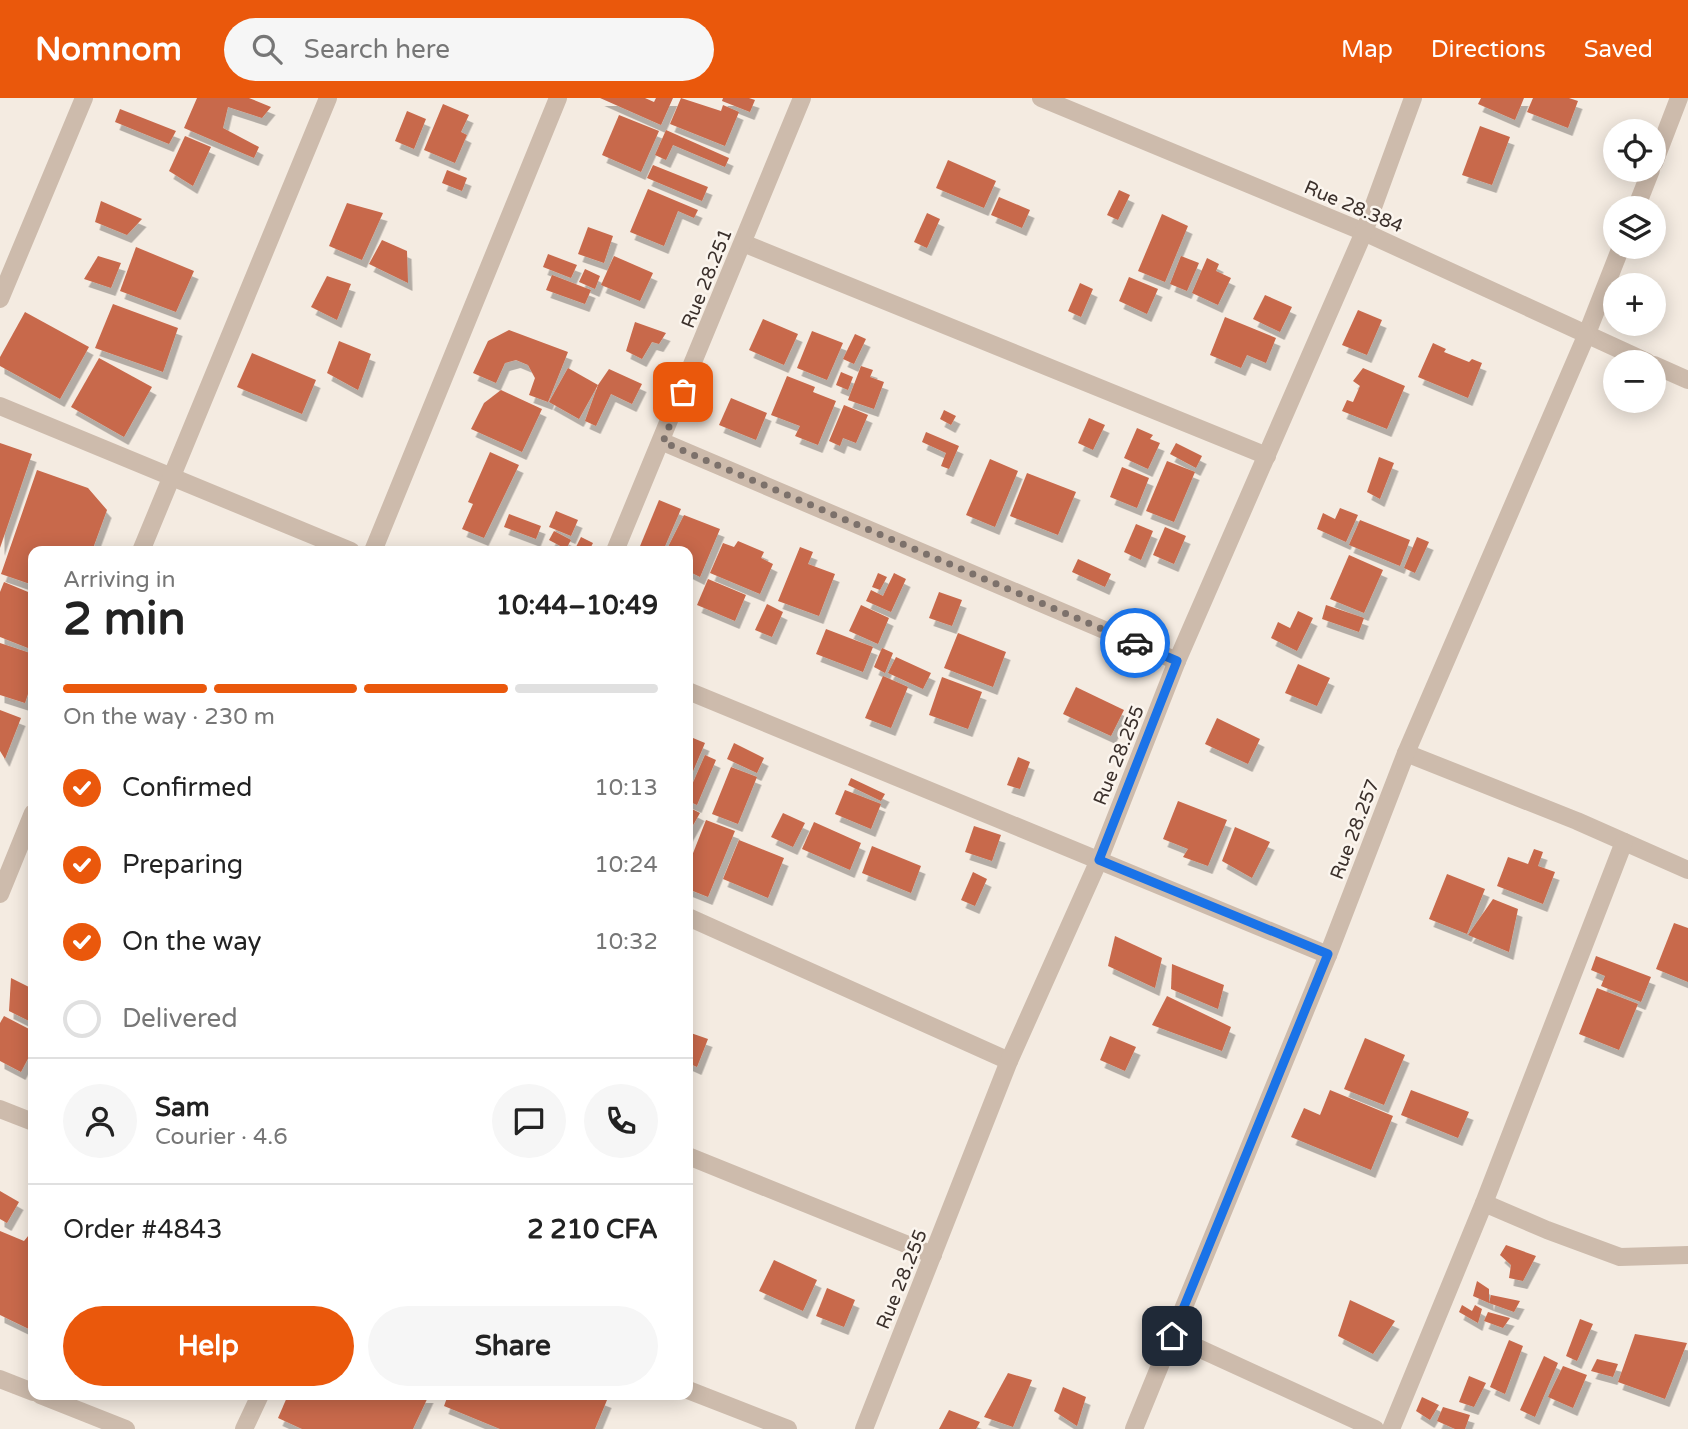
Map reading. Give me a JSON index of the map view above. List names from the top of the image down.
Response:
{
  "streets": {
    "street": [
      "Rue 28.384",
      "Rue 28.251",
      "Rue 28.255",
      "Rue 28.257"
    ]
  },
  "crossings": [
    ["Rue 28.384", "Rue 28.255"],
    ["Rue 28.384", "Rue 28.257"]
  ],
  "page": {
    "header": "Nomnom",
    "search": "Search here",
    "nav": ["Map", "Directions", "Saved"],
    "map_buttons": ["+", "−"],
    "heading": ["2 min", "Arriving in", "10:44–10:49"],
    "panel": [
      "Sam",
      "Courier · 4.6",
      "Order #4843",
      "2 210 CFA"
    ],
    "bar": "On the way · 230 m",
    "list": [
      ["Confirmed", "10:13"],
      ["Preparing", "10:24"],
      ["On the way", "10:32"],
      "Delivered"
    ],
    "buttons": ["Help", "Share"]
  }
}
